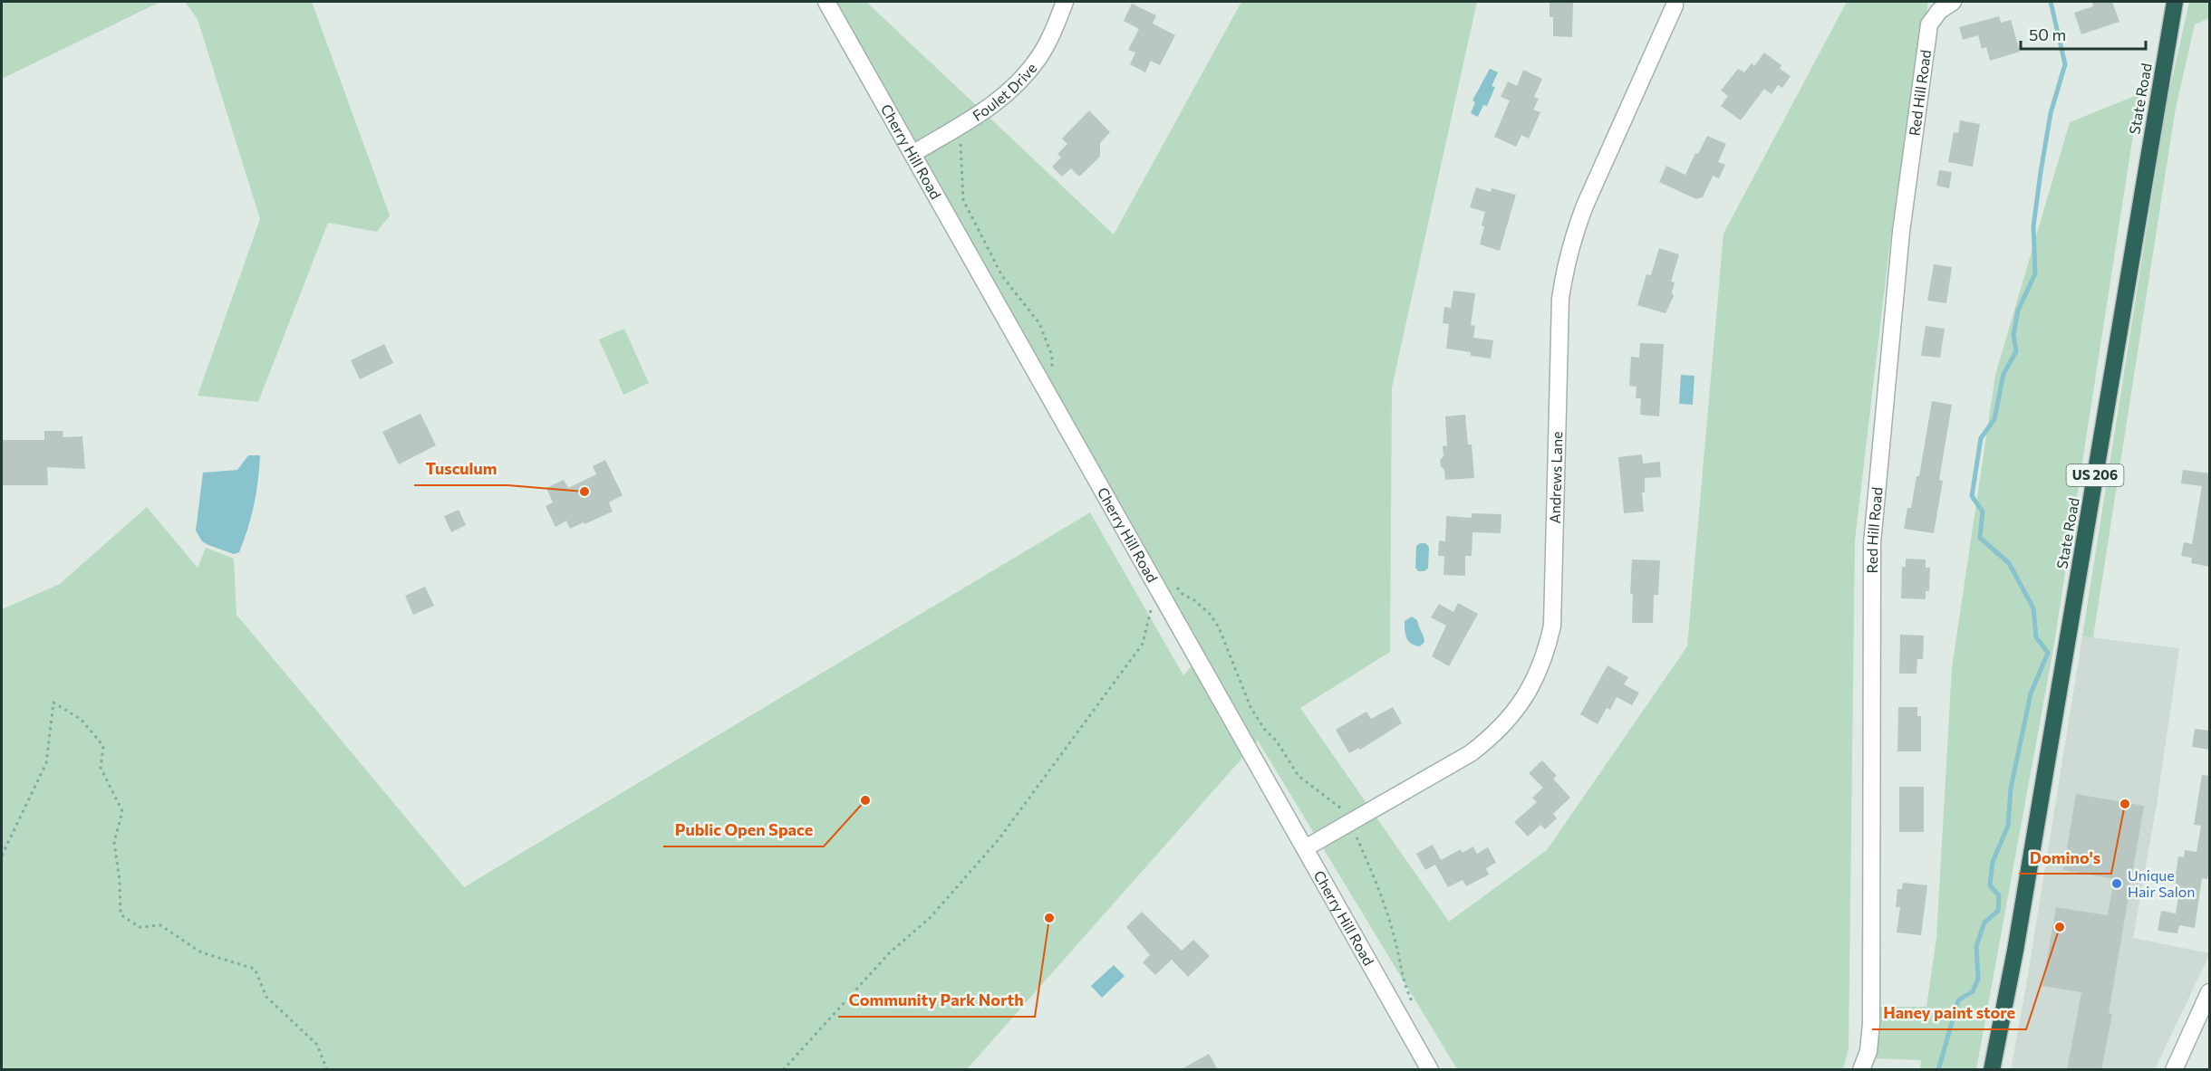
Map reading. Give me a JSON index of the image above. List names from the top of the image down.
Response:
{
  "streets": {
    "highway": ["State Road", "US 206"],
    "street": [
      "Foulet Drive",
      "Red Hill Road",
      "Cherry Hill Road",
      "Andrews Lane"
    ]
  },
  "crossings": [
    ["Foulet Drive", "Cherry Hill Road"],
    ["Cherry Hill Road", "Andrews Lane"]
  ],
  "places": [
    "Tusculum",
    "Public Open Space",
    "Domino's",
    "Unique Hair Salon",
    "Community Park North",
    "Haney paint store"
  ],
  "scale_bar": "50 m"
}
